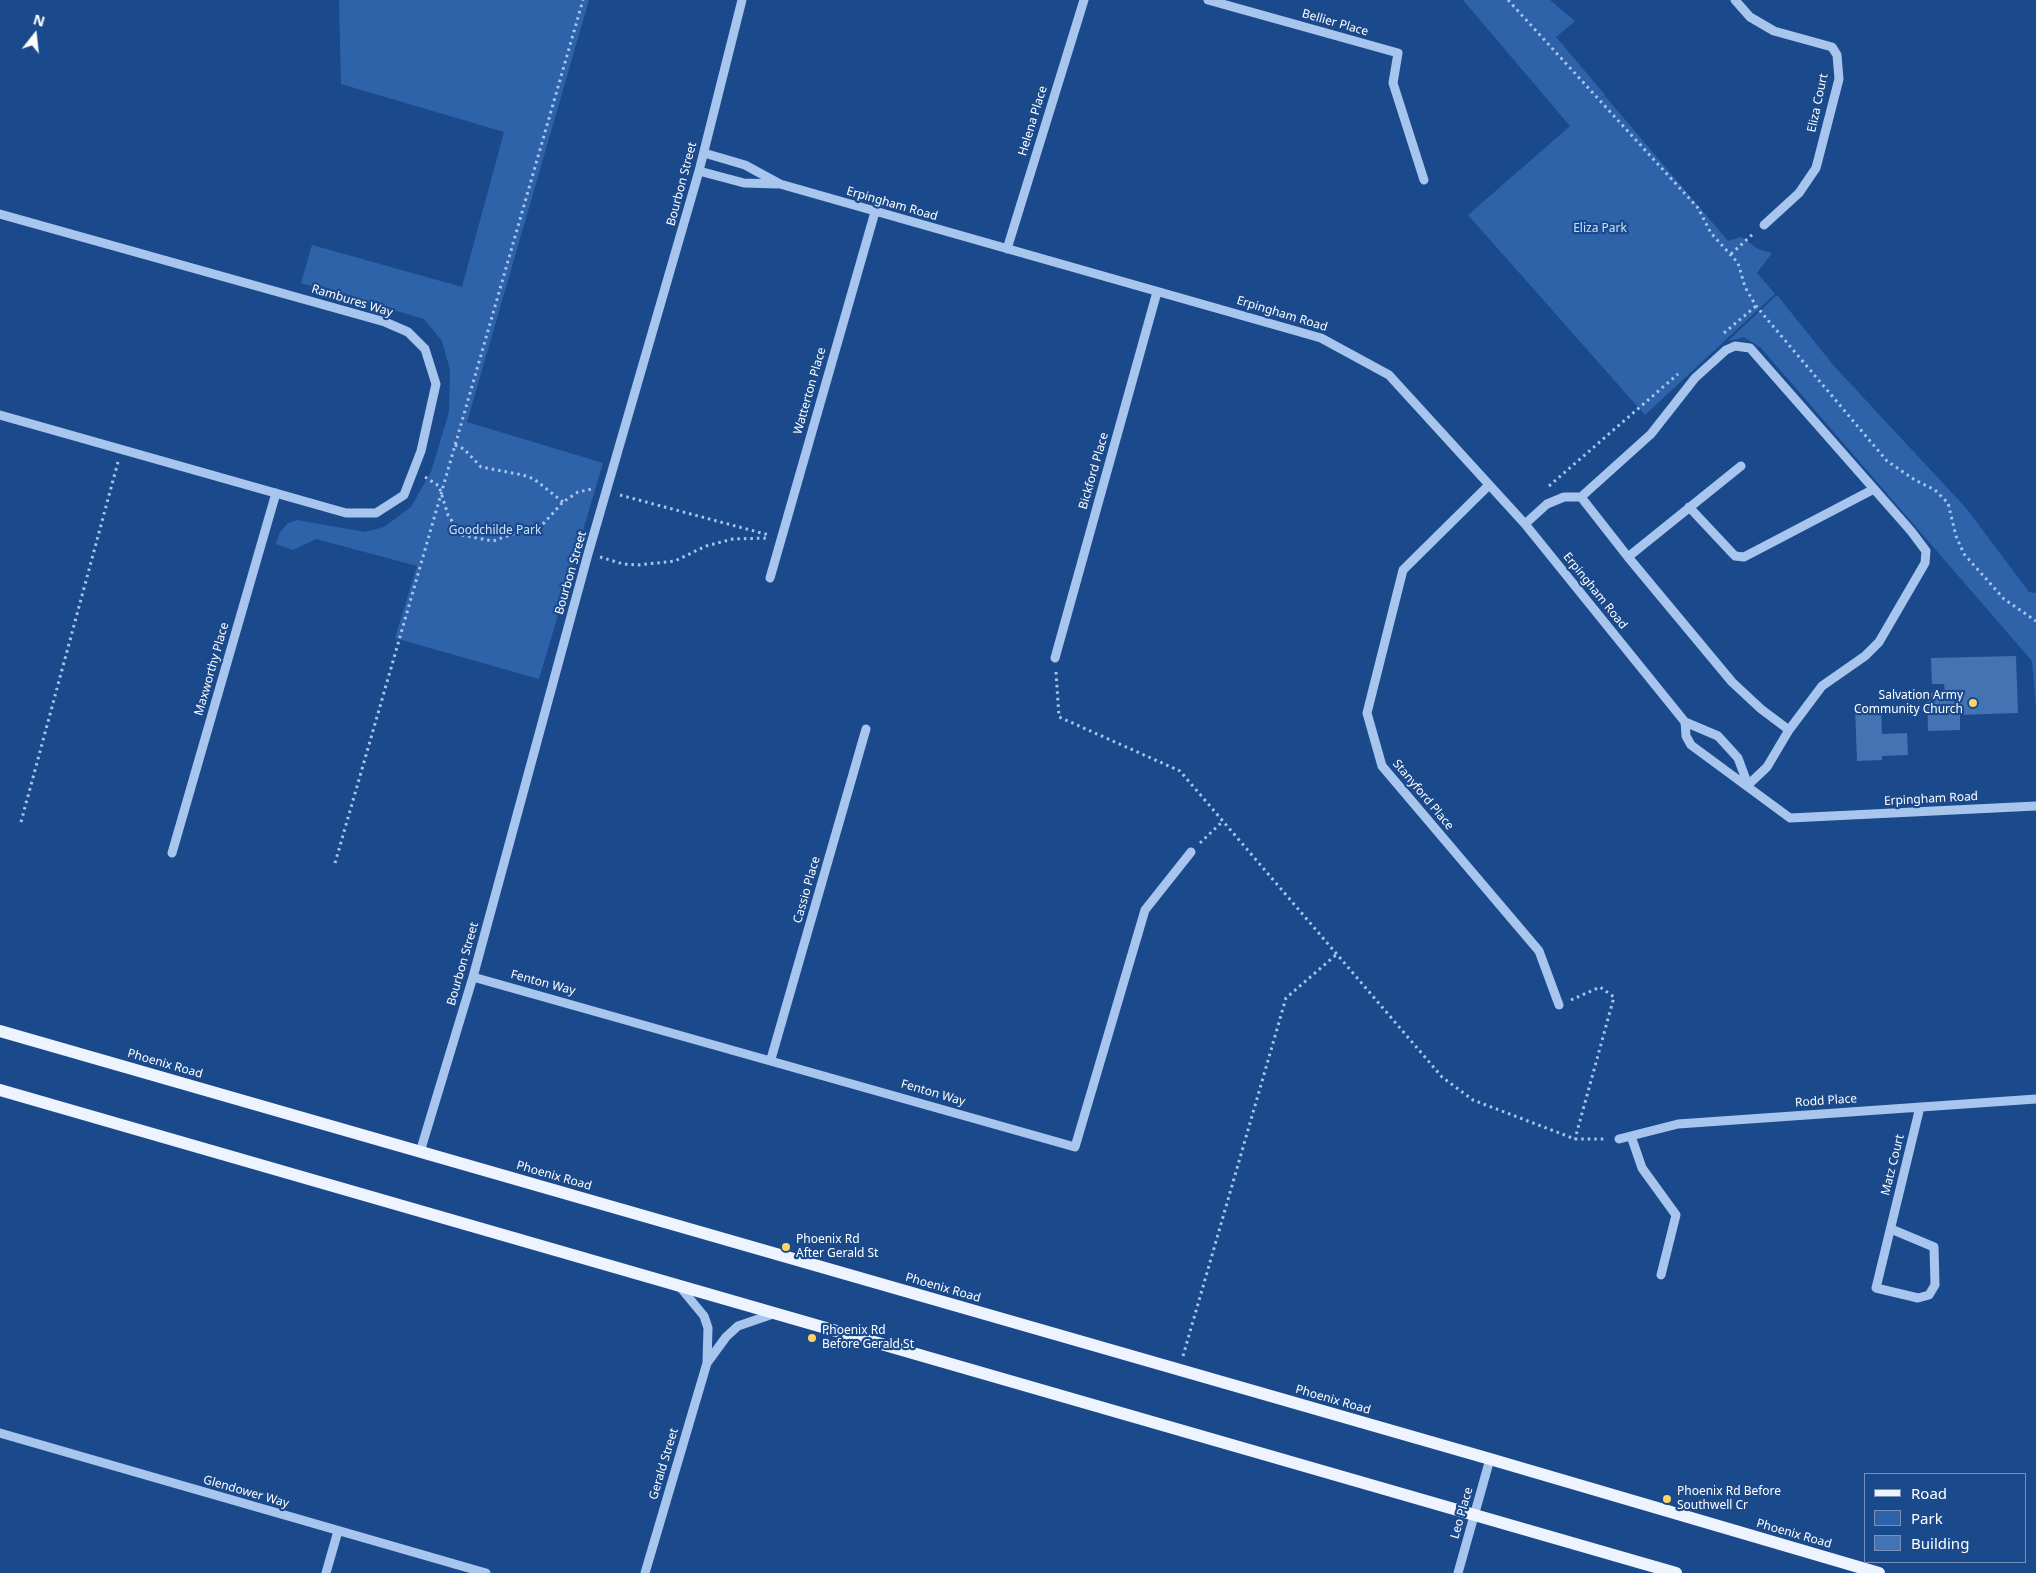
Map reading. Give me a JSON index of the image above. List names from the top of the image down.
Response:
{
  "streets": {
    "main road": ["Phoenix Road"],
    "street": [
      "Bellier Place",
      "Eliza Court",
      "Helena Place",
      "Bourbon Street",
      "Erpingham Road",
      "Rambures Way",
      "Watterton Place",
      "Bickford Place",
      "Maxworthy Place",
      "Stanyford Place",
      "Cassio Place",
      "Fenton Way",
      "Rodd Place",
      "Matz Court",
      "Gerald Street",
      "Glendower Way",
      "Leo Place"
    ]
  },
  "crossings": [
    ["Helena Place", "Erpingham Road"],
    ["Bourbon Street", "Erpingham Road"],
    ["Bourbon Street", "Fenton Way"],
    ["Bourbon Street", "Phoenix Road"],
    ["Erpingham Road", "Watterton Place"],
    ["Erpingham Road", "Bickford Place"],
    ["Erpingham Road", "Stanyford Place"],
    ["Rambures Way", "Maxworthy Place"],
    ["Cassio Place", "Fenton Way"],
    ["Phoenix Road", "Leo Place"],
    ["Rodd Place", "Matz Court"]
  ],
  "parks": ["Eliza Park", "Goodchilde Park"],
  "places": [
    "Salvation Army Community Church",
    "Phoenix Rd After Gerald St",
    "Phoenix Rd Before Gerald St",
    "Phoenix Rd Before Southwell Cr"
  ],
  "legend": ["Road", "Park", "Building"],
  "north": "top"
}
